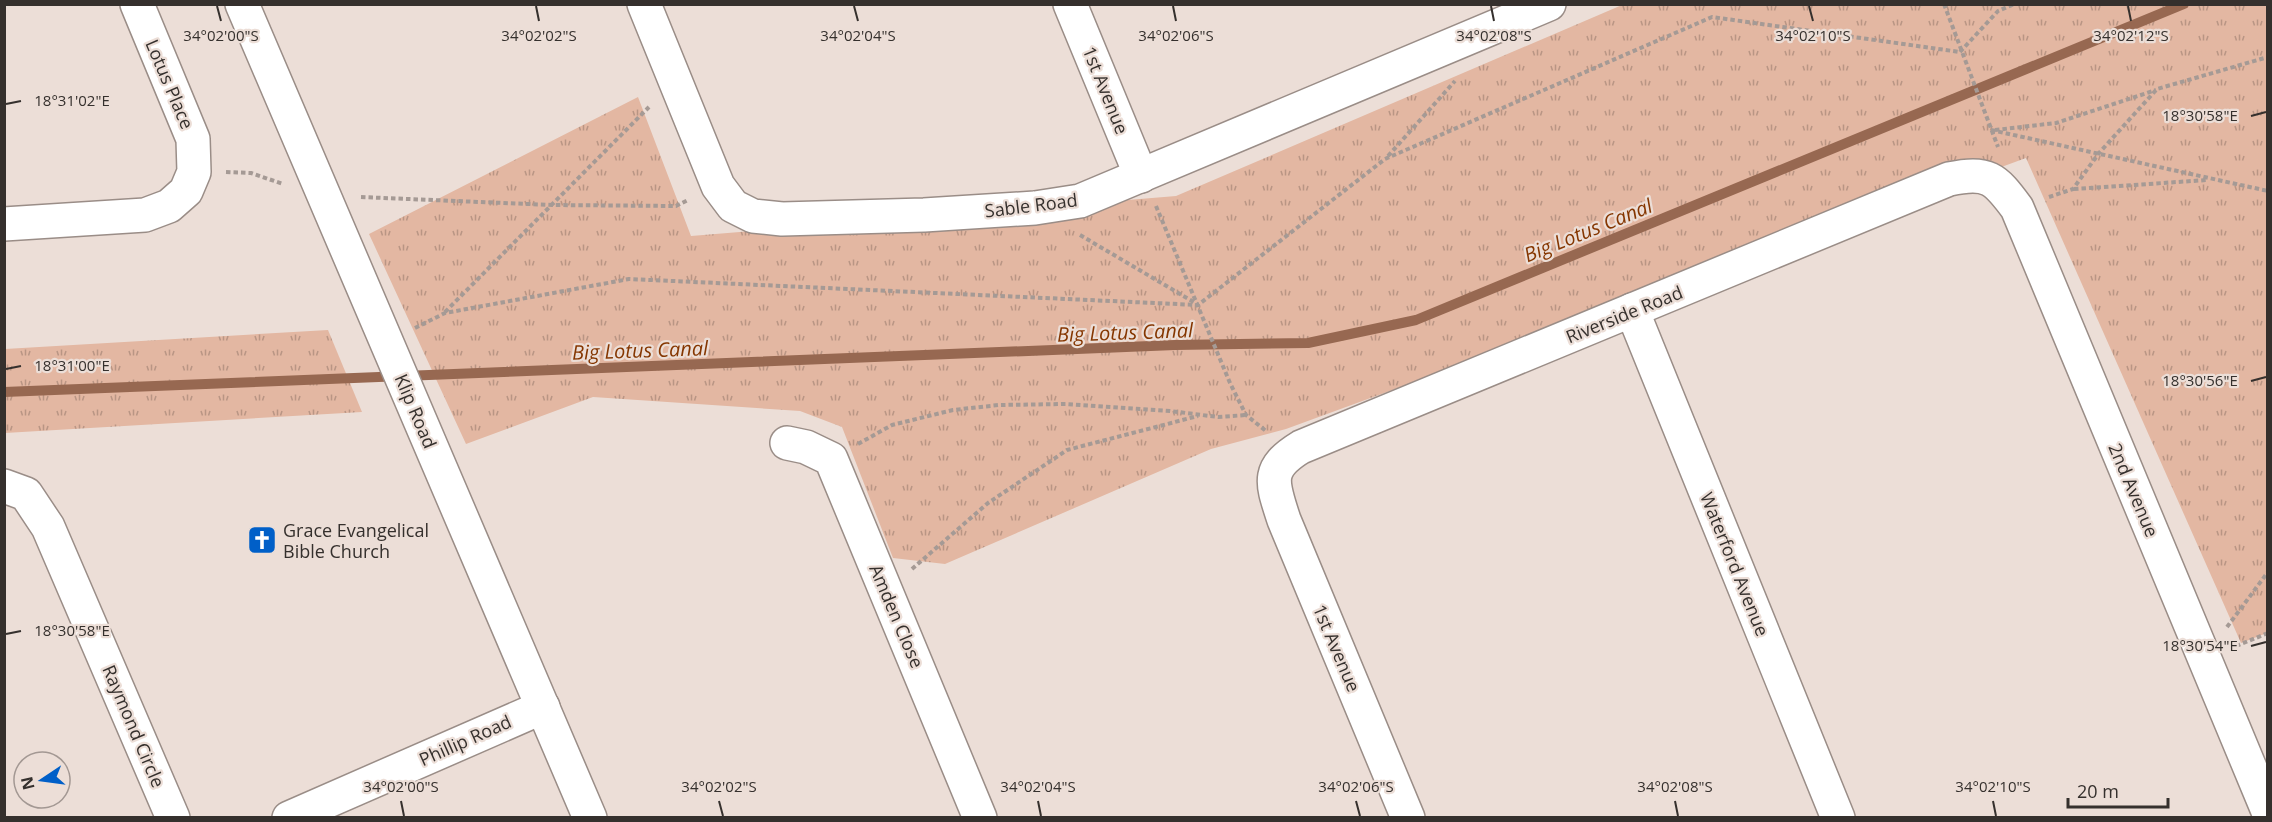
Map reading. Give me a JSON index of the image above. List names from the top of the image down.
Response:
{
  "streets": {
    "street": [
      "Lotus Place",
      "1st Avenue",
      "Sable Road",
      "Riverside Road",
      "Klip Road",
      "2nd Avenue",
      "Waterford Avenue",
      "Amden Close",
      "Raymond Circle",
      "Phillip Road"
    ]
  },
  "crossings": [
    ["1st Avenue", "Sable Road"],
    ["1st Avenue", "Riverside Road"],
    ["Riverside Road", "2nd Avenue"],
    ["Riverside Road", "Waterford Avenue"],
    ["Klip Road", "Phillip Road"]
  ],
  "water": ["Big Lotus Canal"],
  "places": {
    "church": ["Grace Evangelical Bible Church"]
  },
  "scale_bar": "20 m",
  "north": "left",
  "coordinates": [
    "34°02'00\"S",
    "34°02'02\"S",
    "34°02'04\"S",
    "34°02'06\"S",
    "34°02'08\"S",
    "34°02'10\"S",
    "34°02'12\"S",
    "18°31'02\"E",
    "18°30'58\"E",
    "18°31'00\"E",
    "18°30'56\"E",
    "18°30'54\"E"
  ]
}
